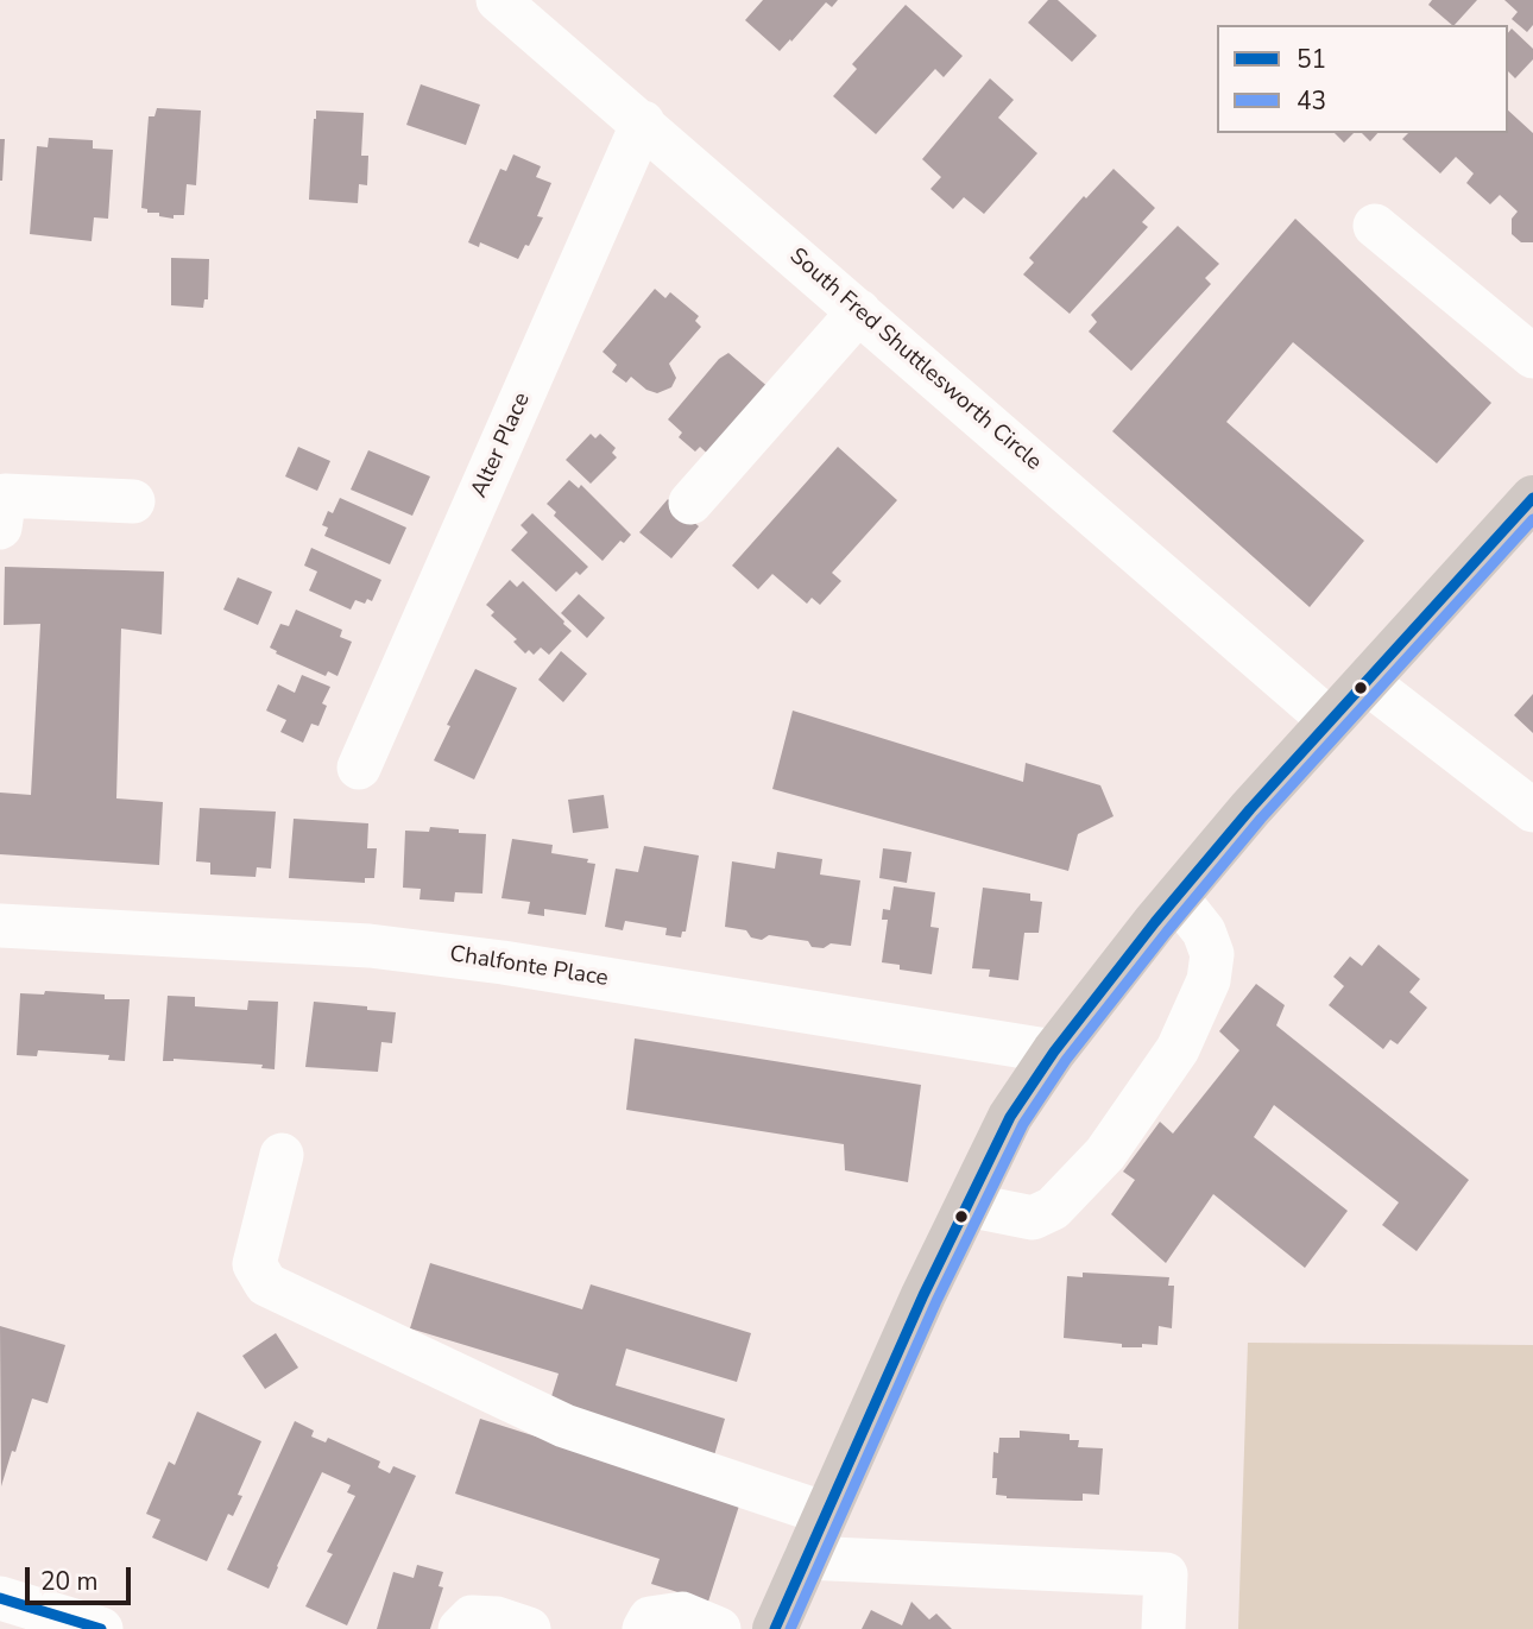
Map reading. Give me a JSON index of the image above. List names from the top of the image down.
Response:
{
  "streets": {
    "street": ["South Fred Shuttlesworth Circle", "Alter Place", "Chalfonte Place"]
  },
  "crossings": [
    ["South Fred Shuttlesworth Circle", "Alter Place"]
  ],
  "lines": ["transit line 51", "transit line 43"],
  "legend": ["51", "43"],
  "scale_bar": "20 m"
}
